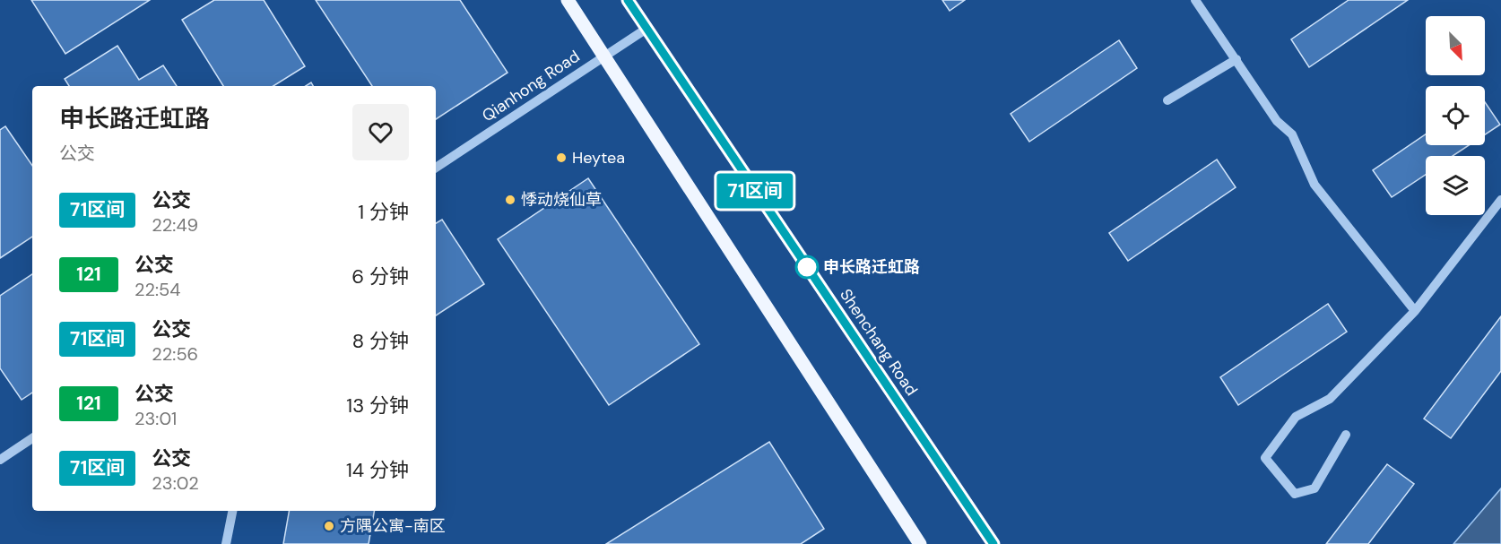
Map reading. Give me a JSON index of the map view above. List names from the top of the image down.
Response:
{
  "streets": {
    "main road": ["Shenchang Road"],
    "street": ["Qianhong Road"]
  },
  "crossings": [
    ["Qianhong Road", "Shenchang Road"]
  ],
  "places": [
    "Heytea",
    "悸动烧仙草",
    "申长路迁虹路",
    "方隅公寓-南区"
  ],
  "lines": ["bus line 71区间"],
  "north": "bottom right",
  "page": {
    "on_map": "71区间",
    "heading": ["申长路迁虹路", "公交"],
    "list": [
      {
        "mark": "71区间",
        "name": "公交",
        "note": "22:49",
        "value": "1 分钟"
      },
      {
        "mark": "121",
        "name": "公交",
        "note": "22:54",
        "value": "6 分钟"
      },
      {
        "mark": "71区间",
        "name": "公交",
        "note": "22:56",
        "value": "8 分钟"
      },
      {
        "mark": "121",
        "name": "公交",
        "note": "23:01",
        "value": "13 分钟"
      },
      {
        "mark": "71区间",
        "name": "公交",
        "note": "23:02",
        "value": "14 分钟"
      }
    ]
  }
}
